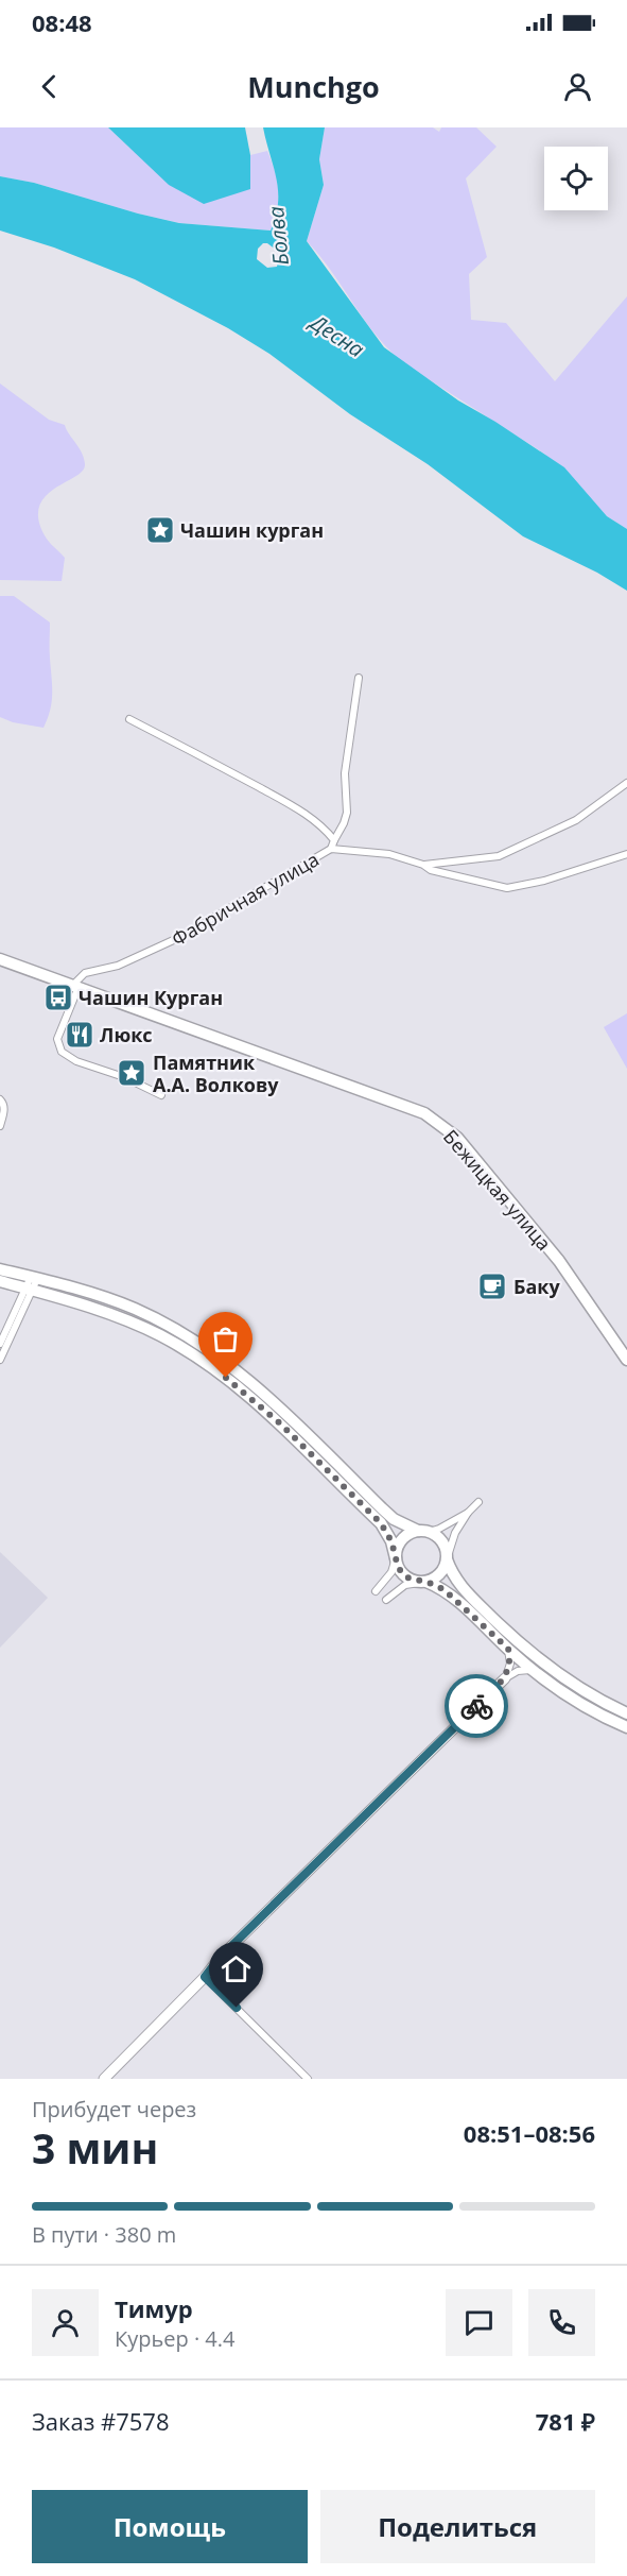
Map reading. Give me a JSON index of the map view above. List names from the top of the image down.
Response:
{
  "streets": {
    "main road": ["Бежицкая улица"],
    "street": ["Фабричная улица"]
  },
  "crossings": [
    ["Фабричная улица", "Бежицкая улица"]
  ],
  "water": ["Болва", "Десна"],
  "places": {
    "place": ["Чашин курган", "Памятник А.А. Волкову"],
    "bus stop": ["Чашин Курган"],
    "restaurant": ["Люкс"],
    "cafe": ["Баку"]
  },
  "page": {
    "status": "08:48",
    "header": "Munchgo",
    "heading": ["3 мин", "Прибудет через", "08:51–08:56"],
    "panel": [
      "Тимур",
      "Курьер · 4.4",
      "Заказ #7578",
      "781 ₽"
    ],
    "bar": "В пути · 380 m",
    "buttons": ["Помощь", "Поделиться"]
  }
}
